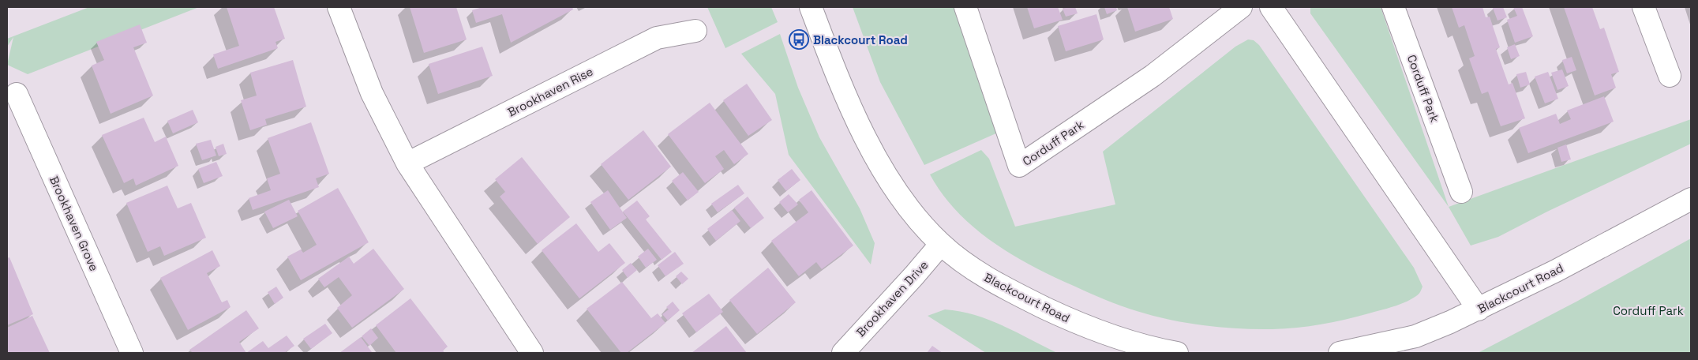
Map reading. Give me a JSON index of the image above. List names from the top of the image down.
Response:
{
  "streets": {
    "street": [
      "Corduff Park",
      "Brookhaven Rise",
      "Brookhaven Grove",
      "Blackcourt Road",
      "Brookhaven Drive"
    ]
  },
  "crossings": [
    ["Blackcourt Road", "Brookhaven Drive"]
  ],
  "parks": ["Corduff Park"],
  "places": {
    "bus stop": ["Blackcourt Road"]
  }
}
